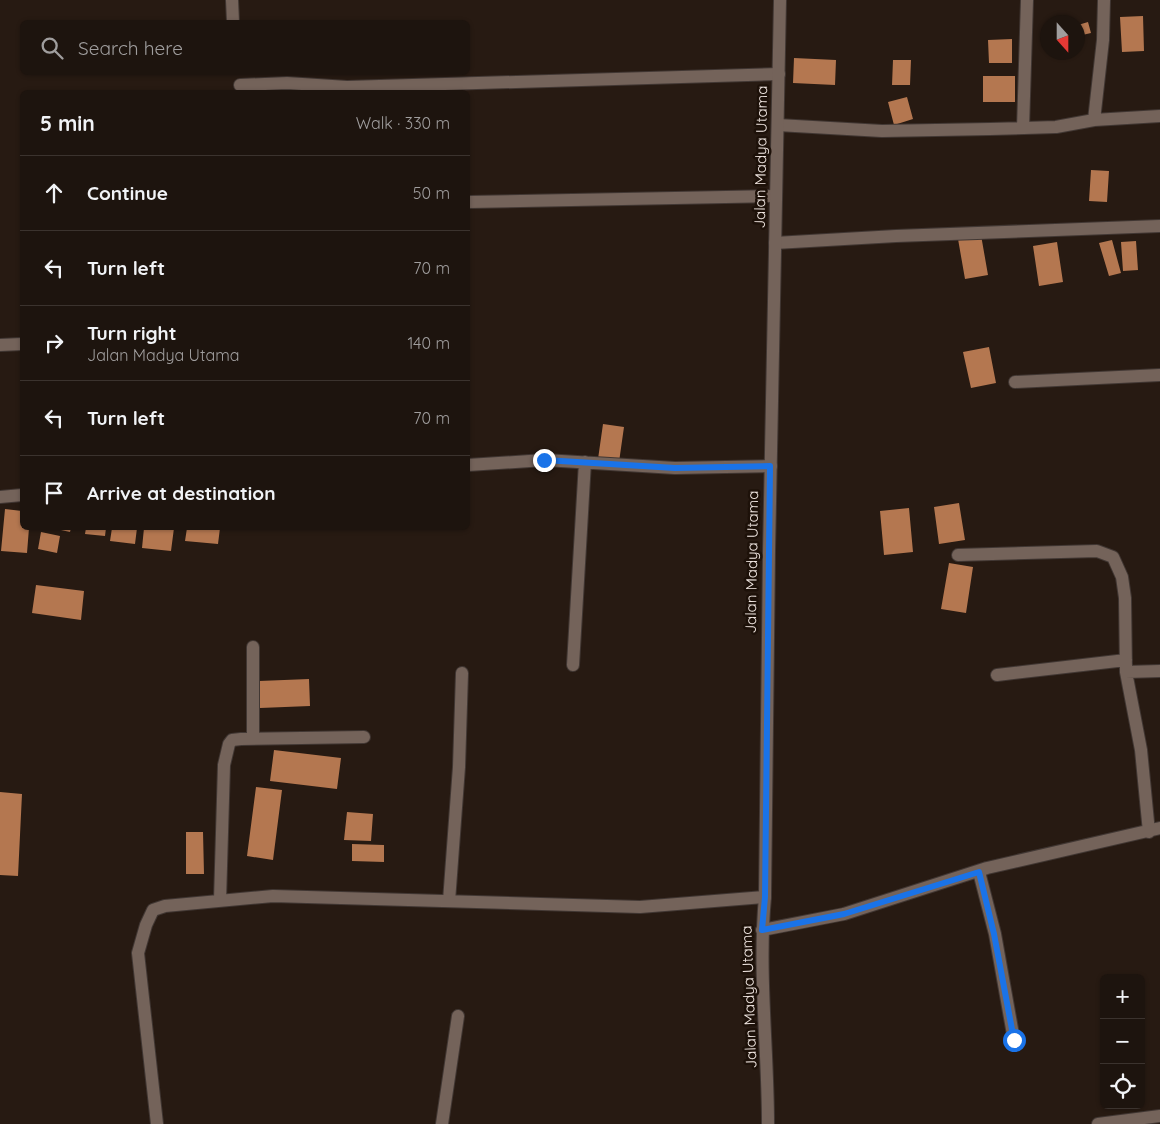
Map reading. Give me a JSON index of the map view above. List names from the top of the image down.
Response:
{
  "streets": {
    "street": ["Jalan Madya Utama"]
  },
  "north": "bottom",
  "page": {
    "search": "Search here",
    "heading": ["5 min", "Walk · 330 m"],
    "list": [
      ["Continue", "50 m"],
      ["Turn left", "70 m"],
      ["Turn right", "Jalan Madya Utama", "140 m"],
      ["Turn left", "70 m"],
      "Arrive at destination"
    ],
    "map_buttons": ["+", "−"]
  }
}
